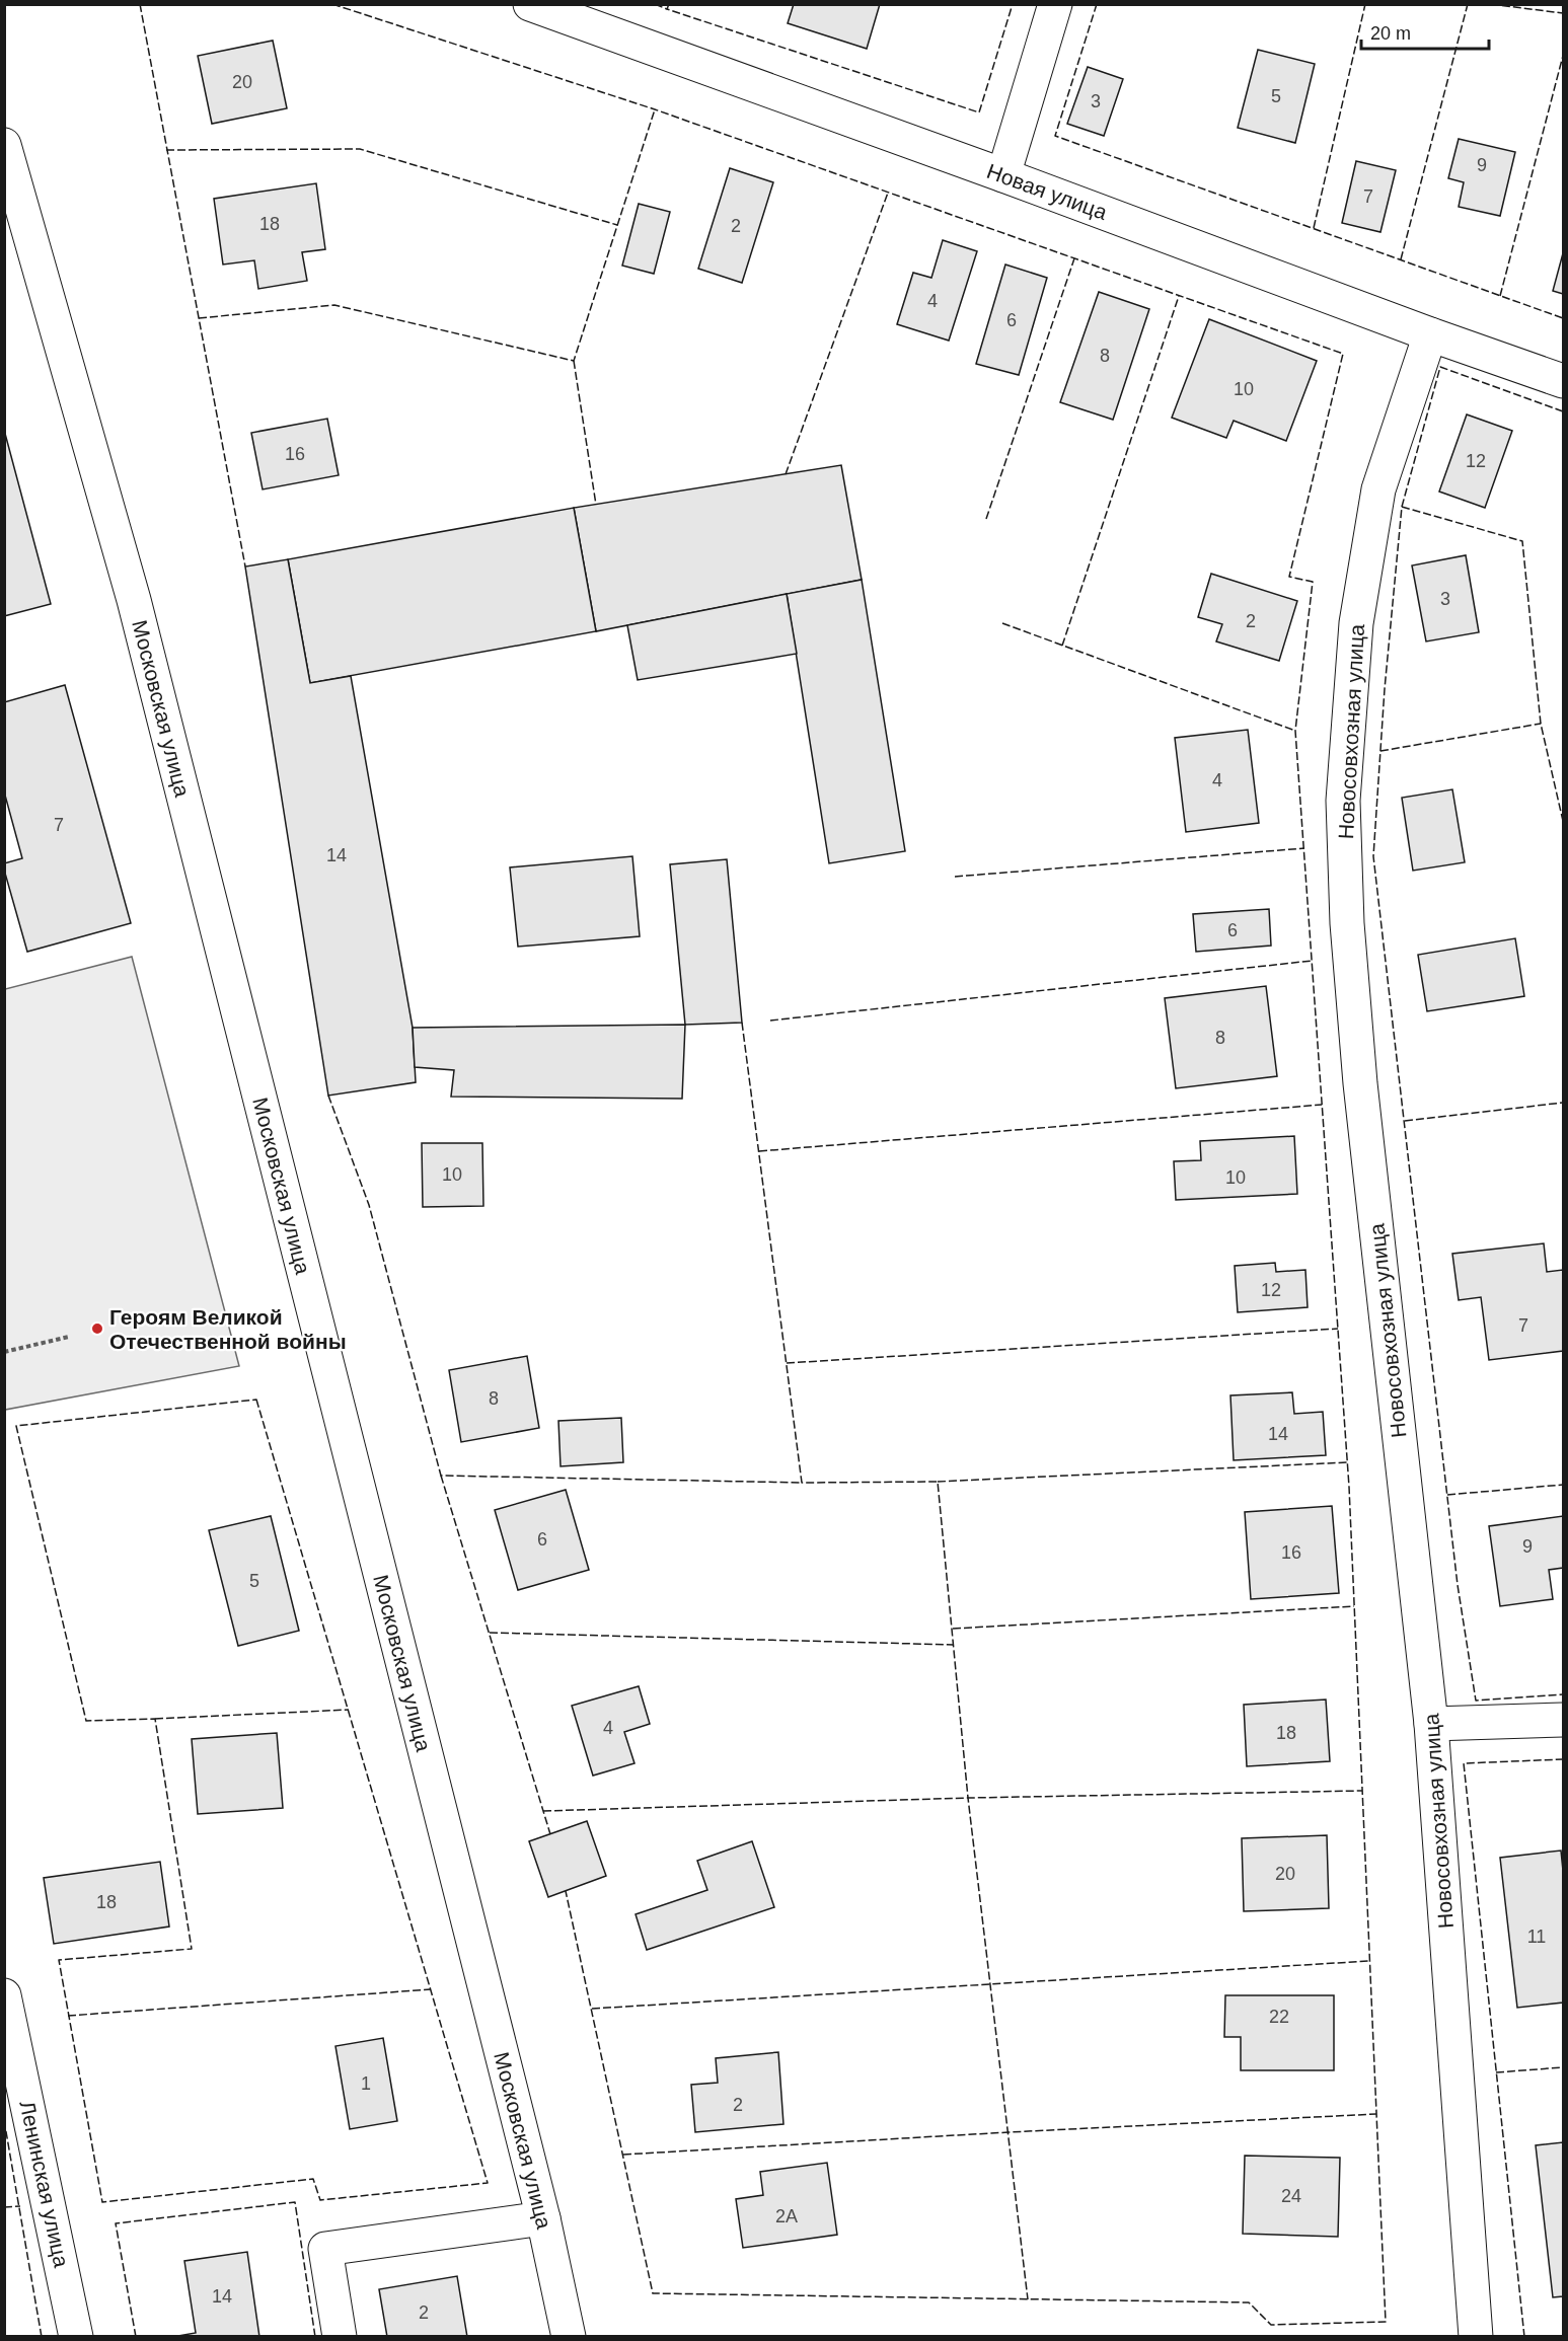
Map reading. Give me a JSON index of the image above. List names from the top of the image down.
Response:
{
  "streets": {
    "street": [
      "Новая улица",
      "Московская улица",
      "Новосовхозная улица",
      "Ленинская улица"
    ]
  },
  "crossings": [
    ["Новая улица", "Новосовхозная улица"]
  ],
  "places": ["Героям Великой Отечественной войны"],
  "house_numbers": [
    "20",
    "5",
    "3",
    "9",
    "7",
    "18",
    "2",
    "4",
    "6",
    "8",
    "10",
    "16",
    "12",
    "3",
    "2",
    "4",
    "7",
    "14",
    "6",
    "8",
    "10",
    "10",
    "12",
    "7",
    "8",
    "14",
    "6",
    "9",
    "16",
    "5",
    "4",
    "18",
    "20",
    "18",
    "11",
    "22",
    "1",
    "2",
    "24",
    "2А",
    "14",
    "2"
  ],
  "scale_bar": "20 m"
}
